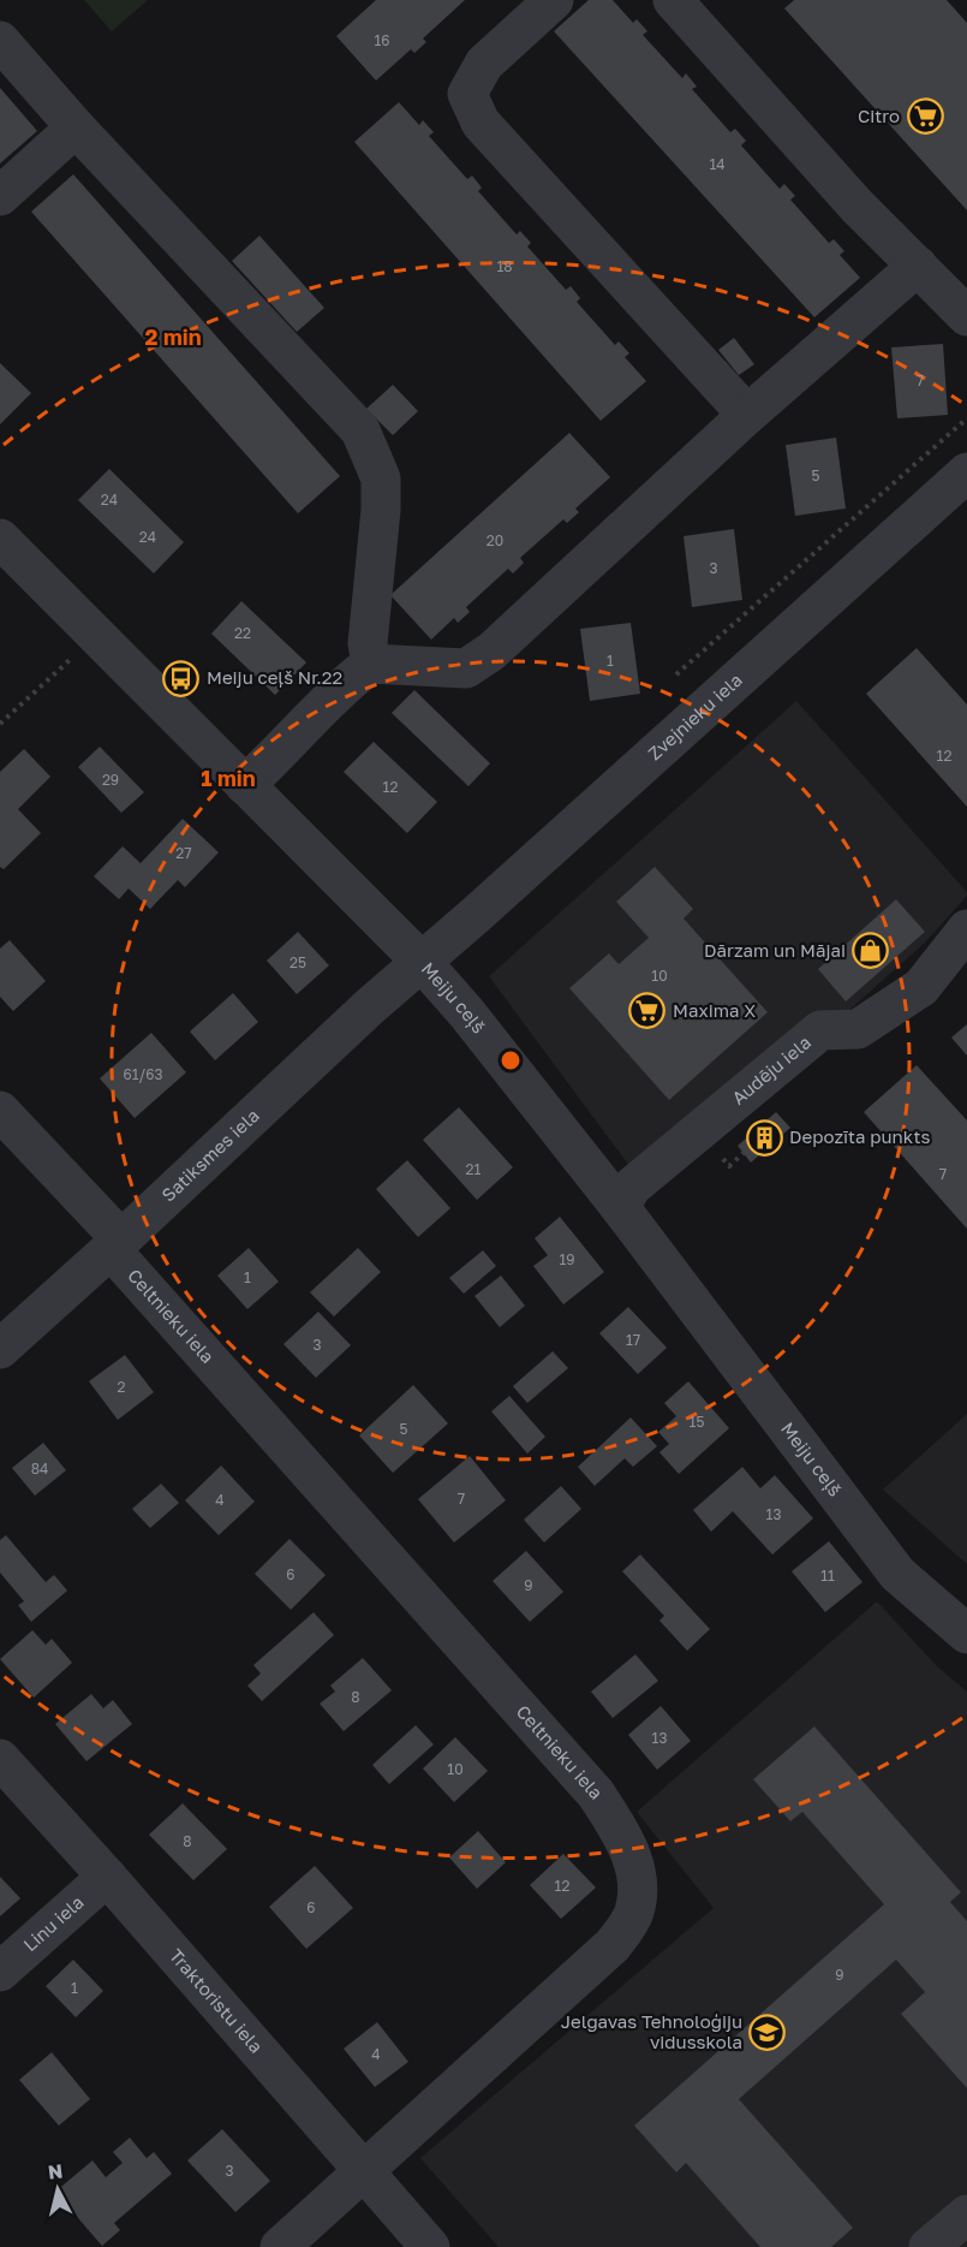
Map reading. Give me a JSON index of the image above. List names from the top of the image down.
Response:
{
  "streets": {
    "street": [
      "Zvejnieku iela",
      "Meiju ceļš",
      "Audēju iela",
      "Satiksmes iela",
      "Celtnieku iela",
      "Linu iela",
      "Traktoristu iela"
    ]
  },
  "crossings": [
    ["Zvejnieku iela", "Meiju ceļš"],
    ["Zvejnieku iela", "Satiksmes iela"],
    ["Meiju ceļš", "Audēju iela"],
    ["Meiju ceļš", "Satiksmes iela"],
    ["Satiksmes iela", "Celtnieku iela"],
    ["Celtnieku iela", "Traktoristu iela"],
    ["Linu iela", "Traktoristu iela"]
  ],
  "places": {
    "supermarket": ["Citro", "Maxima X"],
    "bus stop": ["Meiju ceļš Nr.22"],
    "shop": ["Dārzam un Mājai"],
    "building": ["Depozīta punkts"],
    "school or university": ["Jelgavas Tehnoloģiju vidusskola"]
  },
  "house_numbers": [
    "16",
    "14",
    "18",
    "7",
    "5",
    "24",
    "24",
    "20",
    "3",
    "22",
    "1",
    "12",
    "29",
    "12",
    "27",
    "25",
    "10",
    "61/63",
    "21",
    "7",
    "19",
    "1",
    "17",
    "3",
    "2",
    "15",
    "5",
    "84",
    "7",
    "4",
    "13",
    "6",
    "11",
    "9",
    "8",
    "13",
    "10",
    "8",
    "12",
    "6",
    "9",
    "1",
    "4",
    "3"
  ],
  "north": "top",
  "rings": ["2 min", "1 min"]
}
